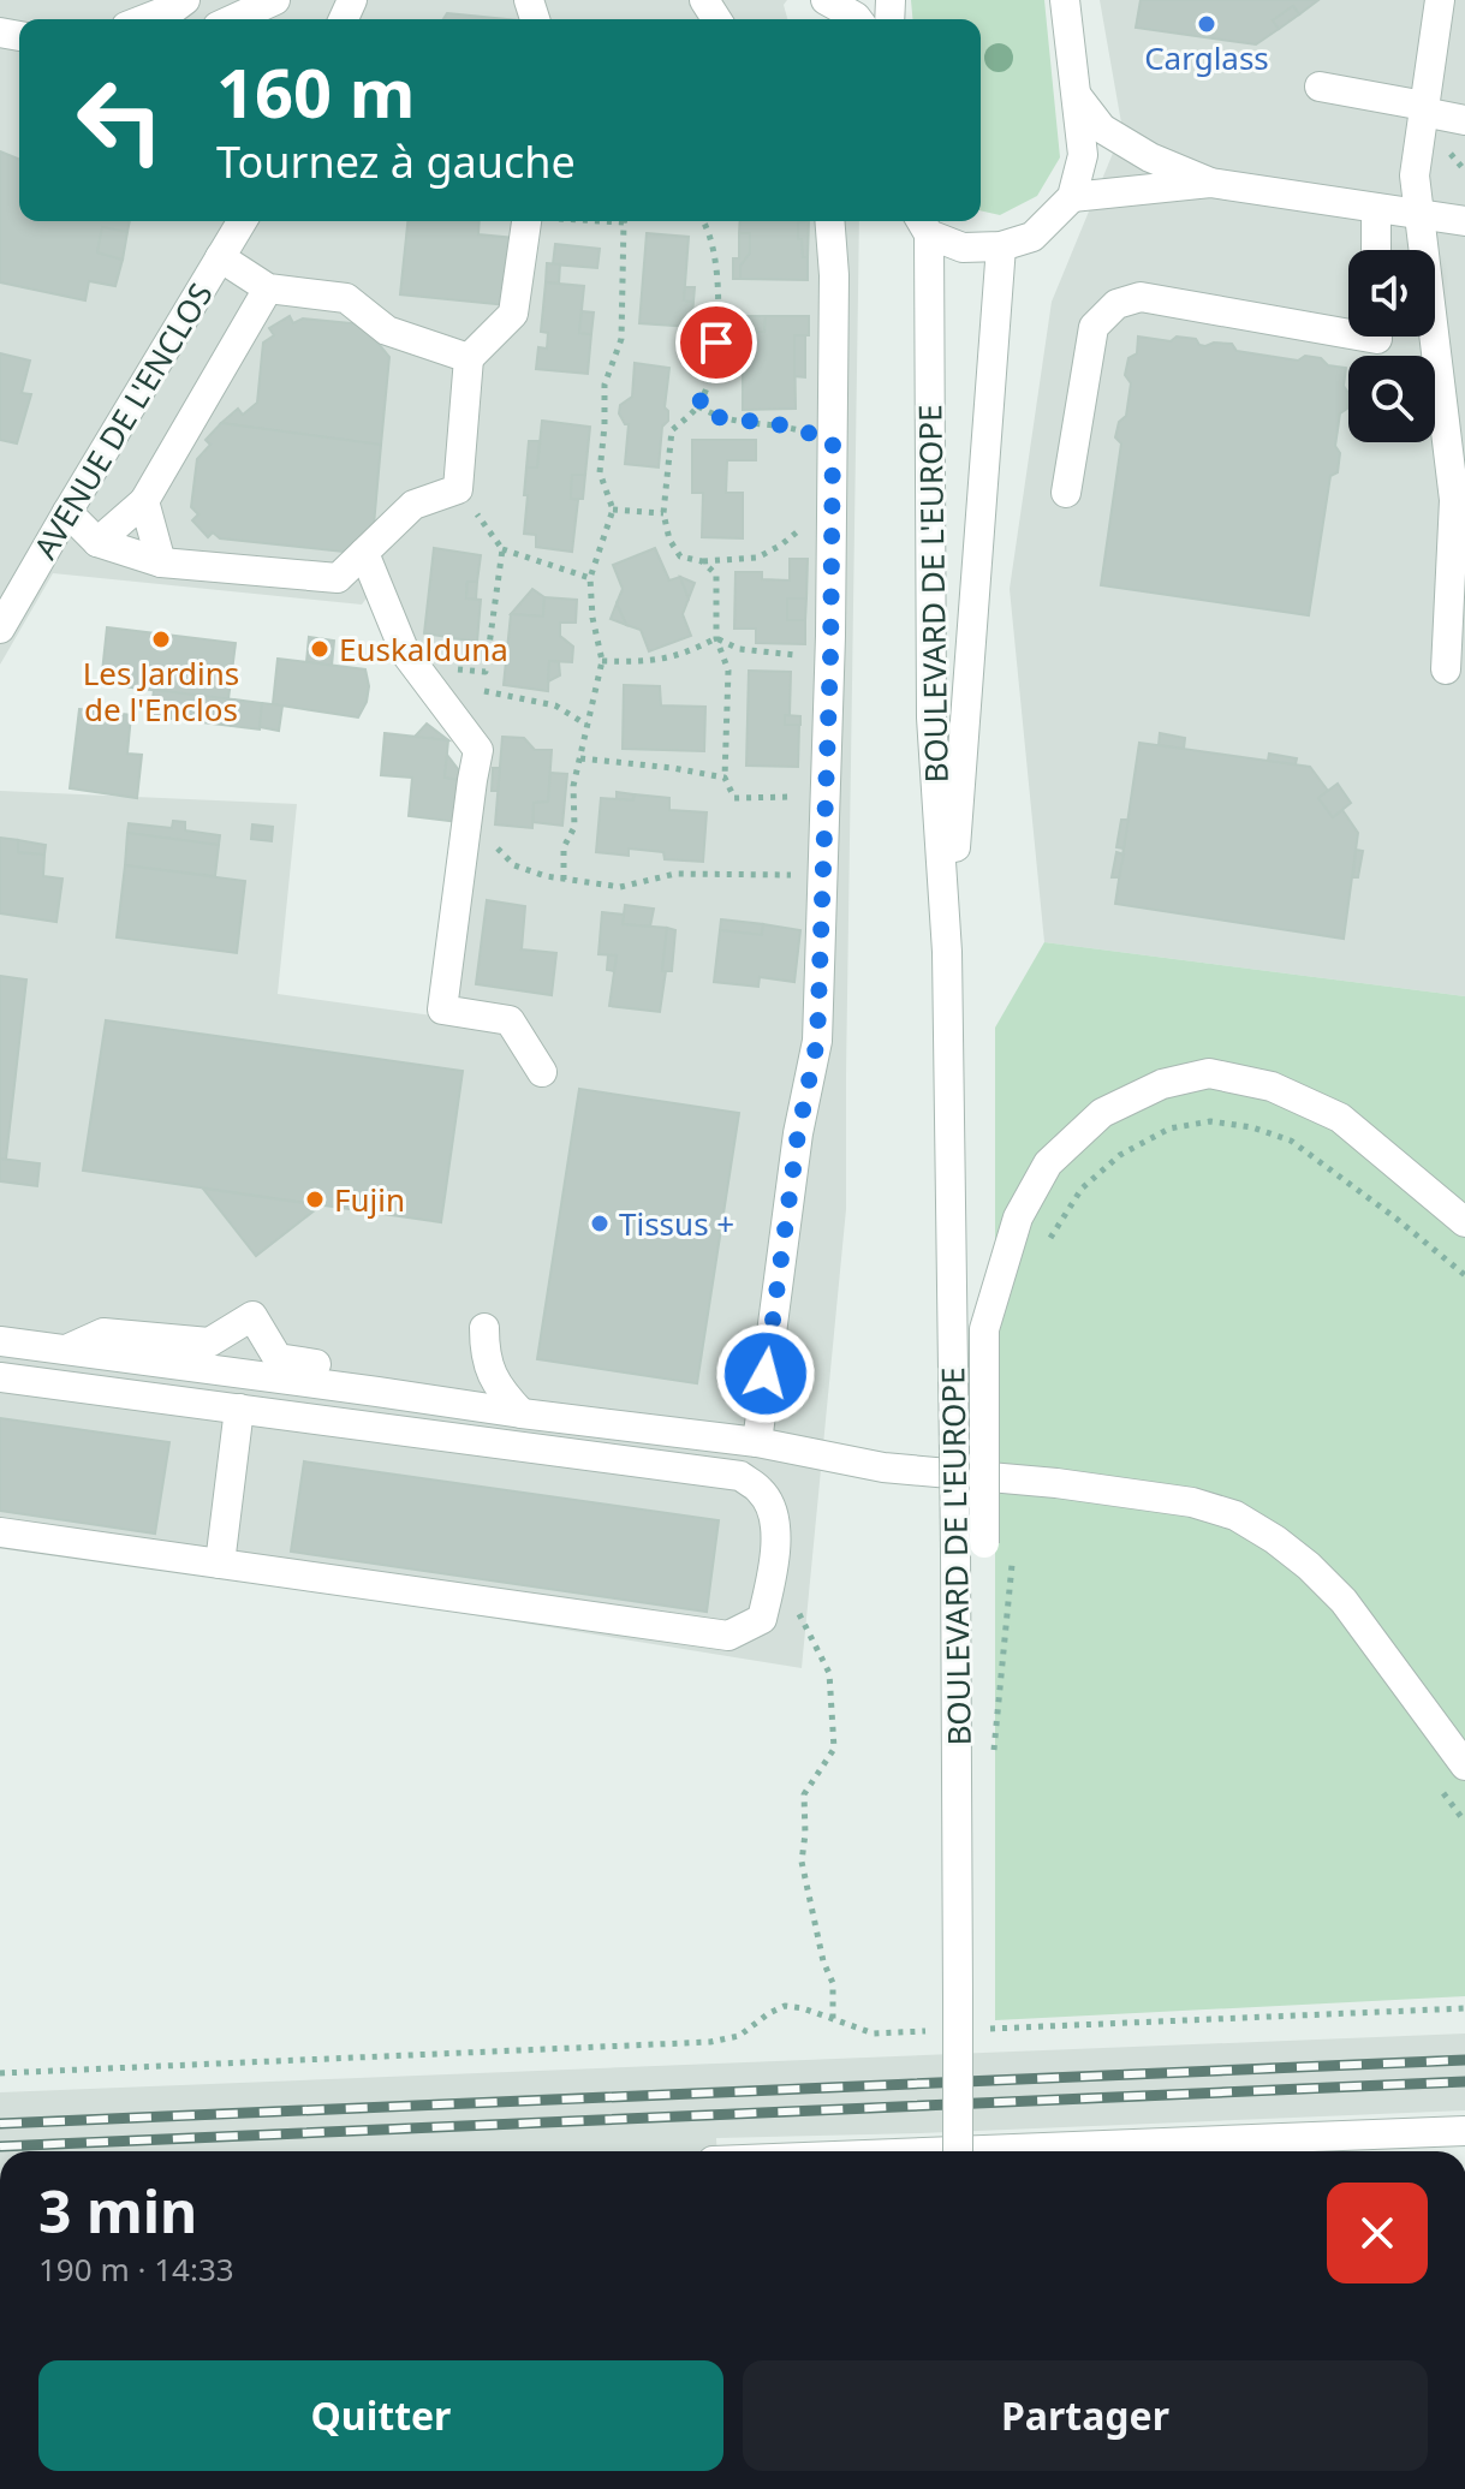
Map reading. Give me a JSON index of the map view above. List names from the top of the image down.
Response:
{
  "streets": {
    "street": ["AVENUE DE L'ENCLOS", "BOULEVARD DE L'EUROPE"]
  },
  "places": [
    "Carglass",
    "Les Jardins de l'Enclos",
    "Euskalduna",
    "Fujin",
    "Tissus +"
  ],
  "page": {
    "turn": ["160 m", "Tournez à gauche"],
    "heading": ["3 min", "190 m · 14:33"],
    "buttons": ["Quitter", "Partager"]
  }
}
